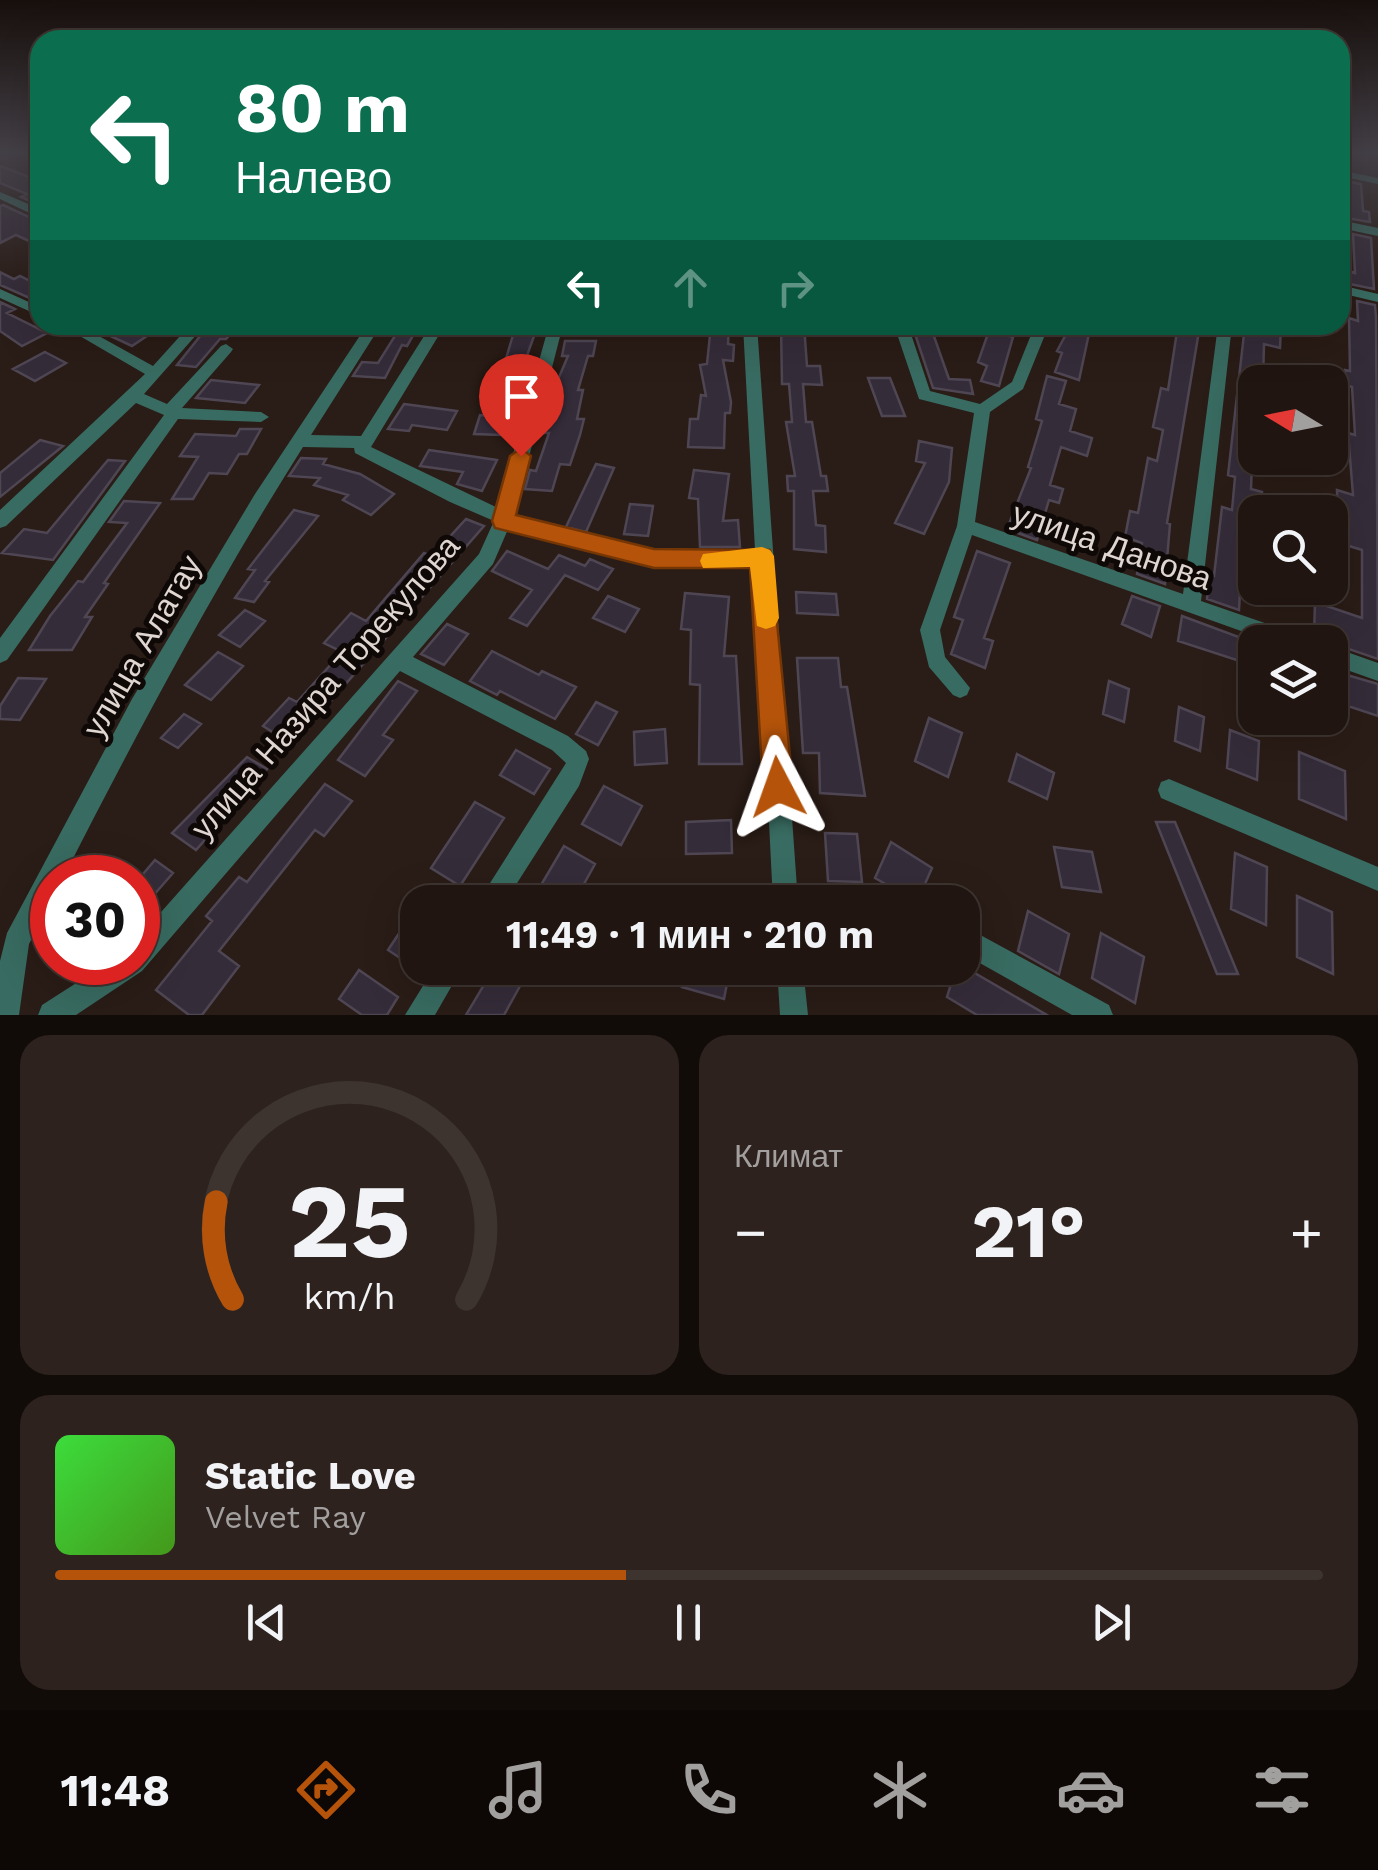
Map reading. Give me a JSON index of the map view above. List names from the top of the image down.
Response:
{
  "streets": {
    "street": ["улица Данова", "улица Алатау", "улица Назира Торекулова"]
  },
  "north": "left",
  "page": {
    "turn": ["80 m", "Налево"],
    "limit": "30",
    "trip": "11:49 · 1 мин · 210 m",
    "tile": "Климат",
    "heat": ["−", "21°", "+"],
    "song": ["Static Love", "Velvet Ray"],
    "tabs": "11:48",
    "gauge": ["25", "km/h"]
  }
}
